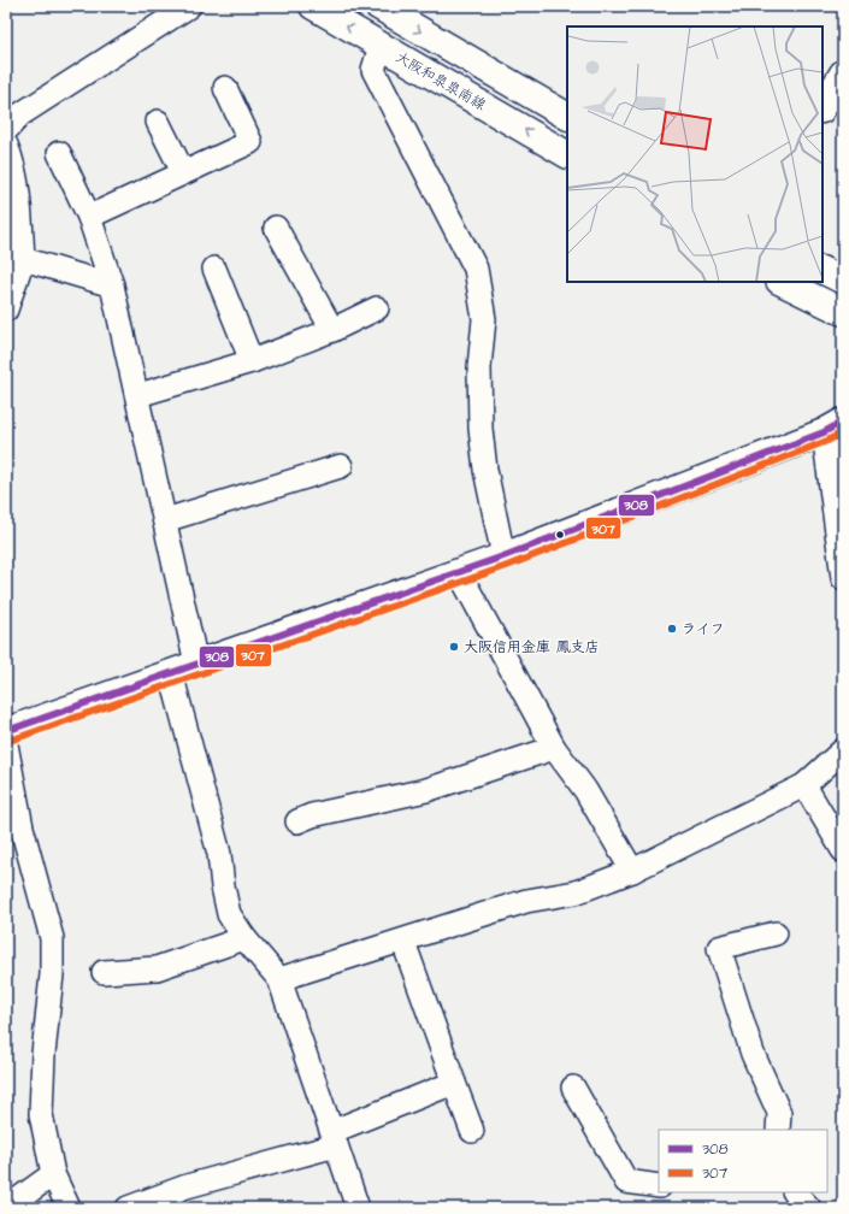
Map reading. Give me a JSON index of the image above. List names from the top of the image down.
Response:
{
  "streets": {
    "main road": ["大阪和泉泉南線"]
  },
  "places": ["ライフ", "大阪信用金庫 鳳支店"],
  "lines": ["transit line 308", "transit line 307"],
  "legend": ["308", "307"]
}
